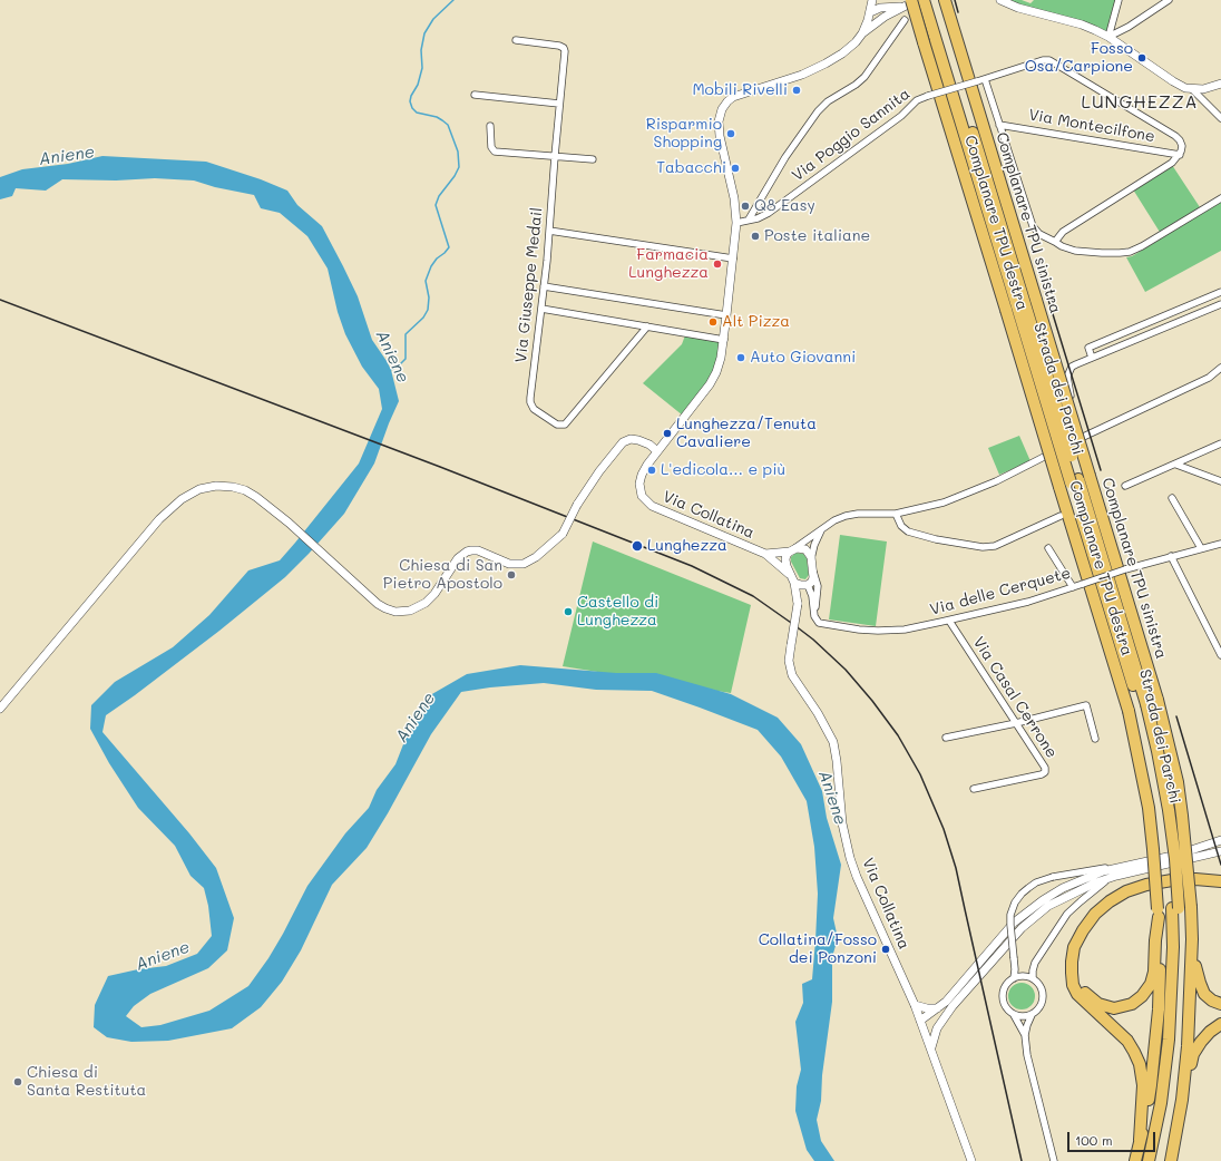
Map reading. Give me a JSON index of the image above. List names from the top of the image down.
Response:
{
  "streets": {
    "highway": ["Complanare TPU destra", "Complanare TPU sinistra", "Strada dei Parchi"],
    "street": [
      "Via Montecilfone",
      "Via Poggio Sannita",
      "Via Giuseppe Medail",
      "Via Collatina",
      "Via delle Cerquete",
      "Via Casal Cerrone"
    ]
  },
  "crossings": [
    ["Via Montecilfone", "Via Poggio Sannita"],
    ["Complanare TPU destra", "Complanare TPU sinistra"],
    ["Complanare TPU destra", "Strada dei Parchi"],
    ["Complanare TPU sinistra", "Strada dei Parchi"],
    ["Via delle Cerquete", "Via Casal Cerrone"]
  ],
  "districts": ["LUNGHEZZA"],
  "water": ["Aniene"],
  "places": [
    "Fosso Osa/Carpione",
    "Mobili Rivelli",
    "Risparmio Shopping",
    "Tabacchi",
    "Q8 Easy",
    "Poste italiane",
    "Farmacia Lunghezza",
    "Alt Pizza",
    "Auto Giovanni",
    "Lunghezza/Tenuta Cavaliere",
    "L'edicola… e più",
    "Lunghezza",
    "Chiesa di San Pietro Apostolo",
    "Castello di Lunghezza",
    "Collatina/Fosso dei Ponzoni",
    "Chiesa di Santa Restituta"
  ],
  "scale_bar": "100 m"
}
